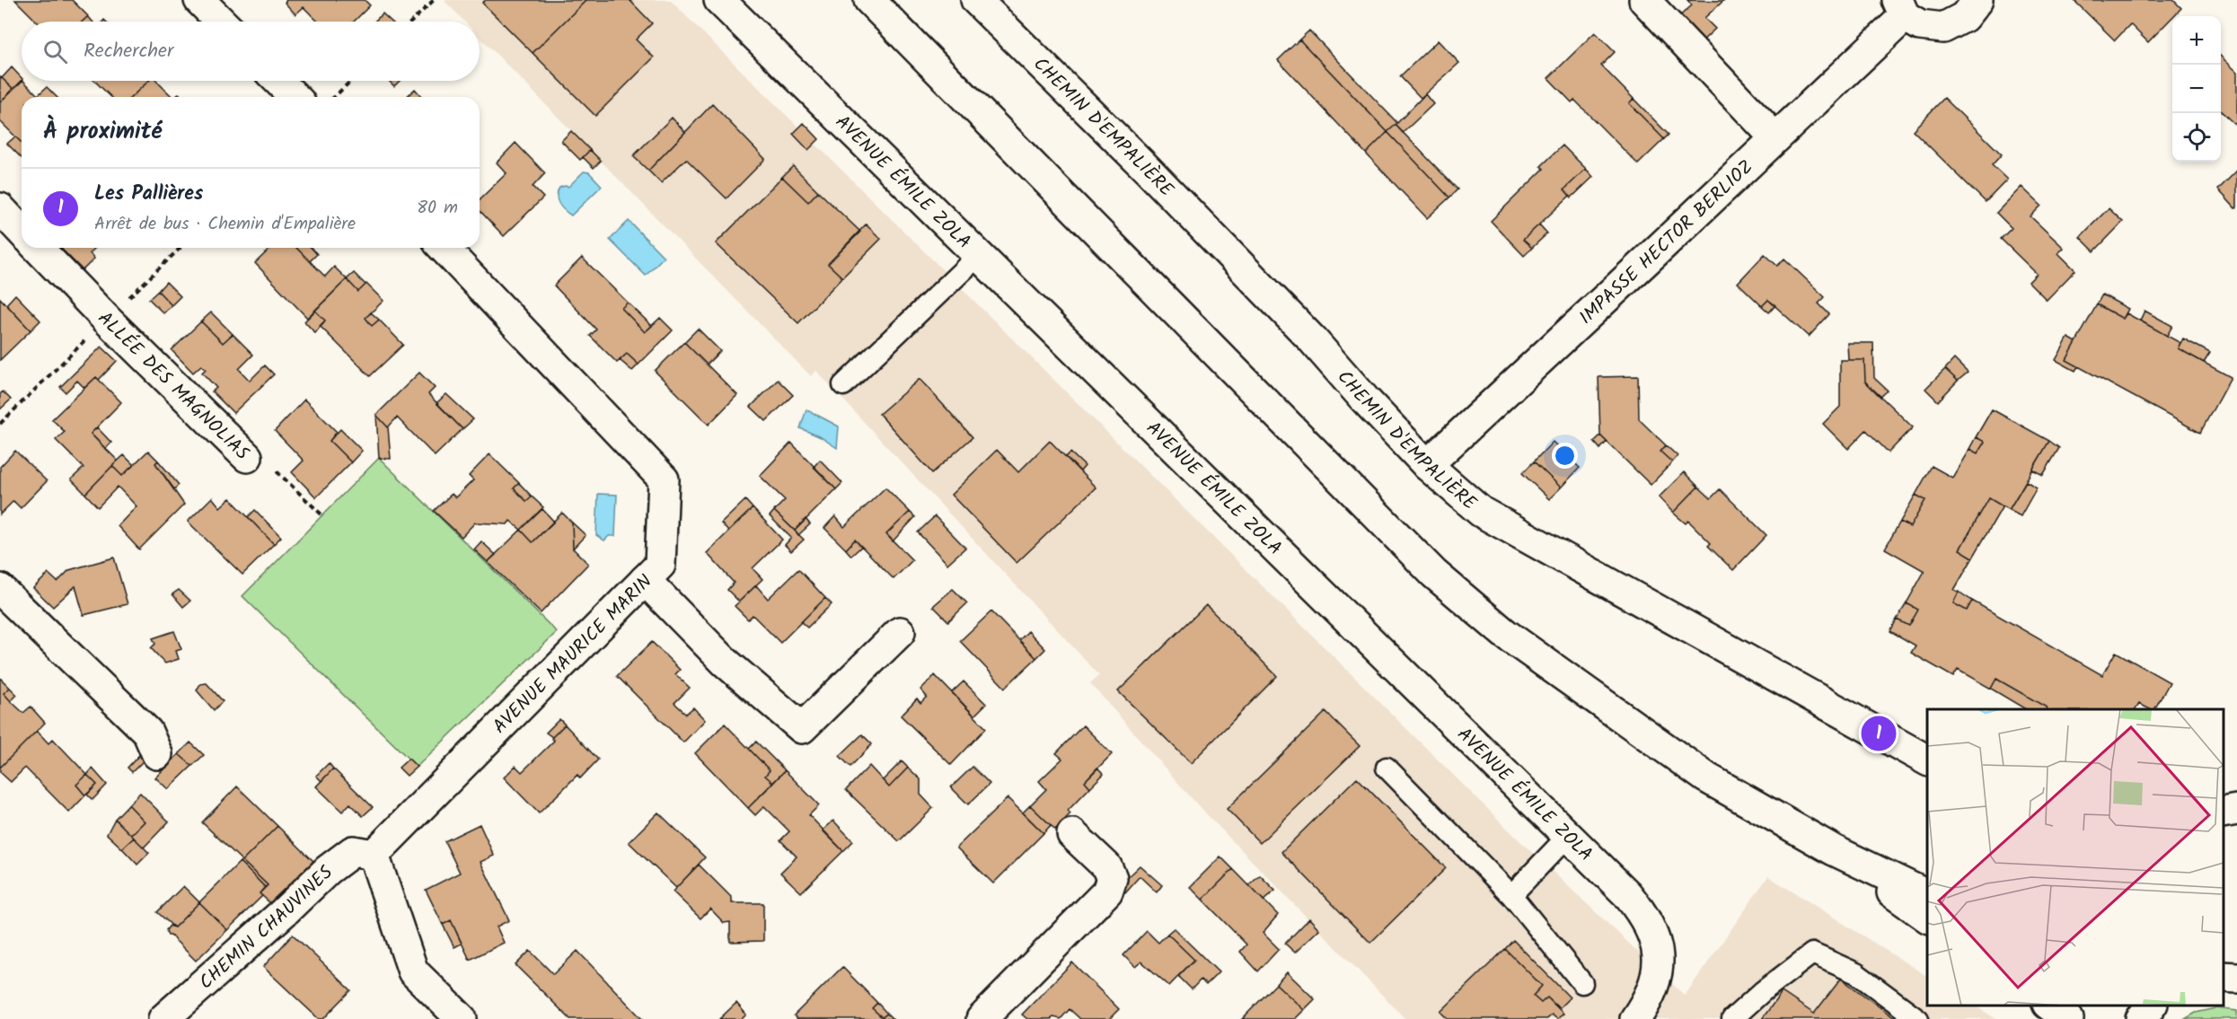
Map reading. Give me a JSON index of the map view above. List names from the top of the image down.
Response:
{
  "streets": {
    "street": [
      "CHEMIN D'EMPALIÈRE",
      "AVENUE ÉMILE ZOLA",
      "IMPASSE HECTOR BERLIOZ",
      "ALLÉE DES MAGNOLIAS",
      "AVENUE MAURICE MARIN",
      "CHEMIN CHAUVINES"
    ]
  },
  "crossings": [
    ["CHEMIN D'EMPALIÈRE", "IMPASSE HECTOR BERLIOZ"],
    ["AVENUE MAURICE MARIN", "CHEMIN CHAUVINES"]
  ],
  "page": {
    "map_buttons": ["+", "−"],
    "search": "Rechercher",
    "heading": "À proximité",
    "list": [
      {
        "mark": "1",
        "name": "Les Pallières",
        "note": "Arrêt de bus · Chemin d'Empalière",
        "value": "80 m"
      }
    ],
    "pins": "1"
  }
}
